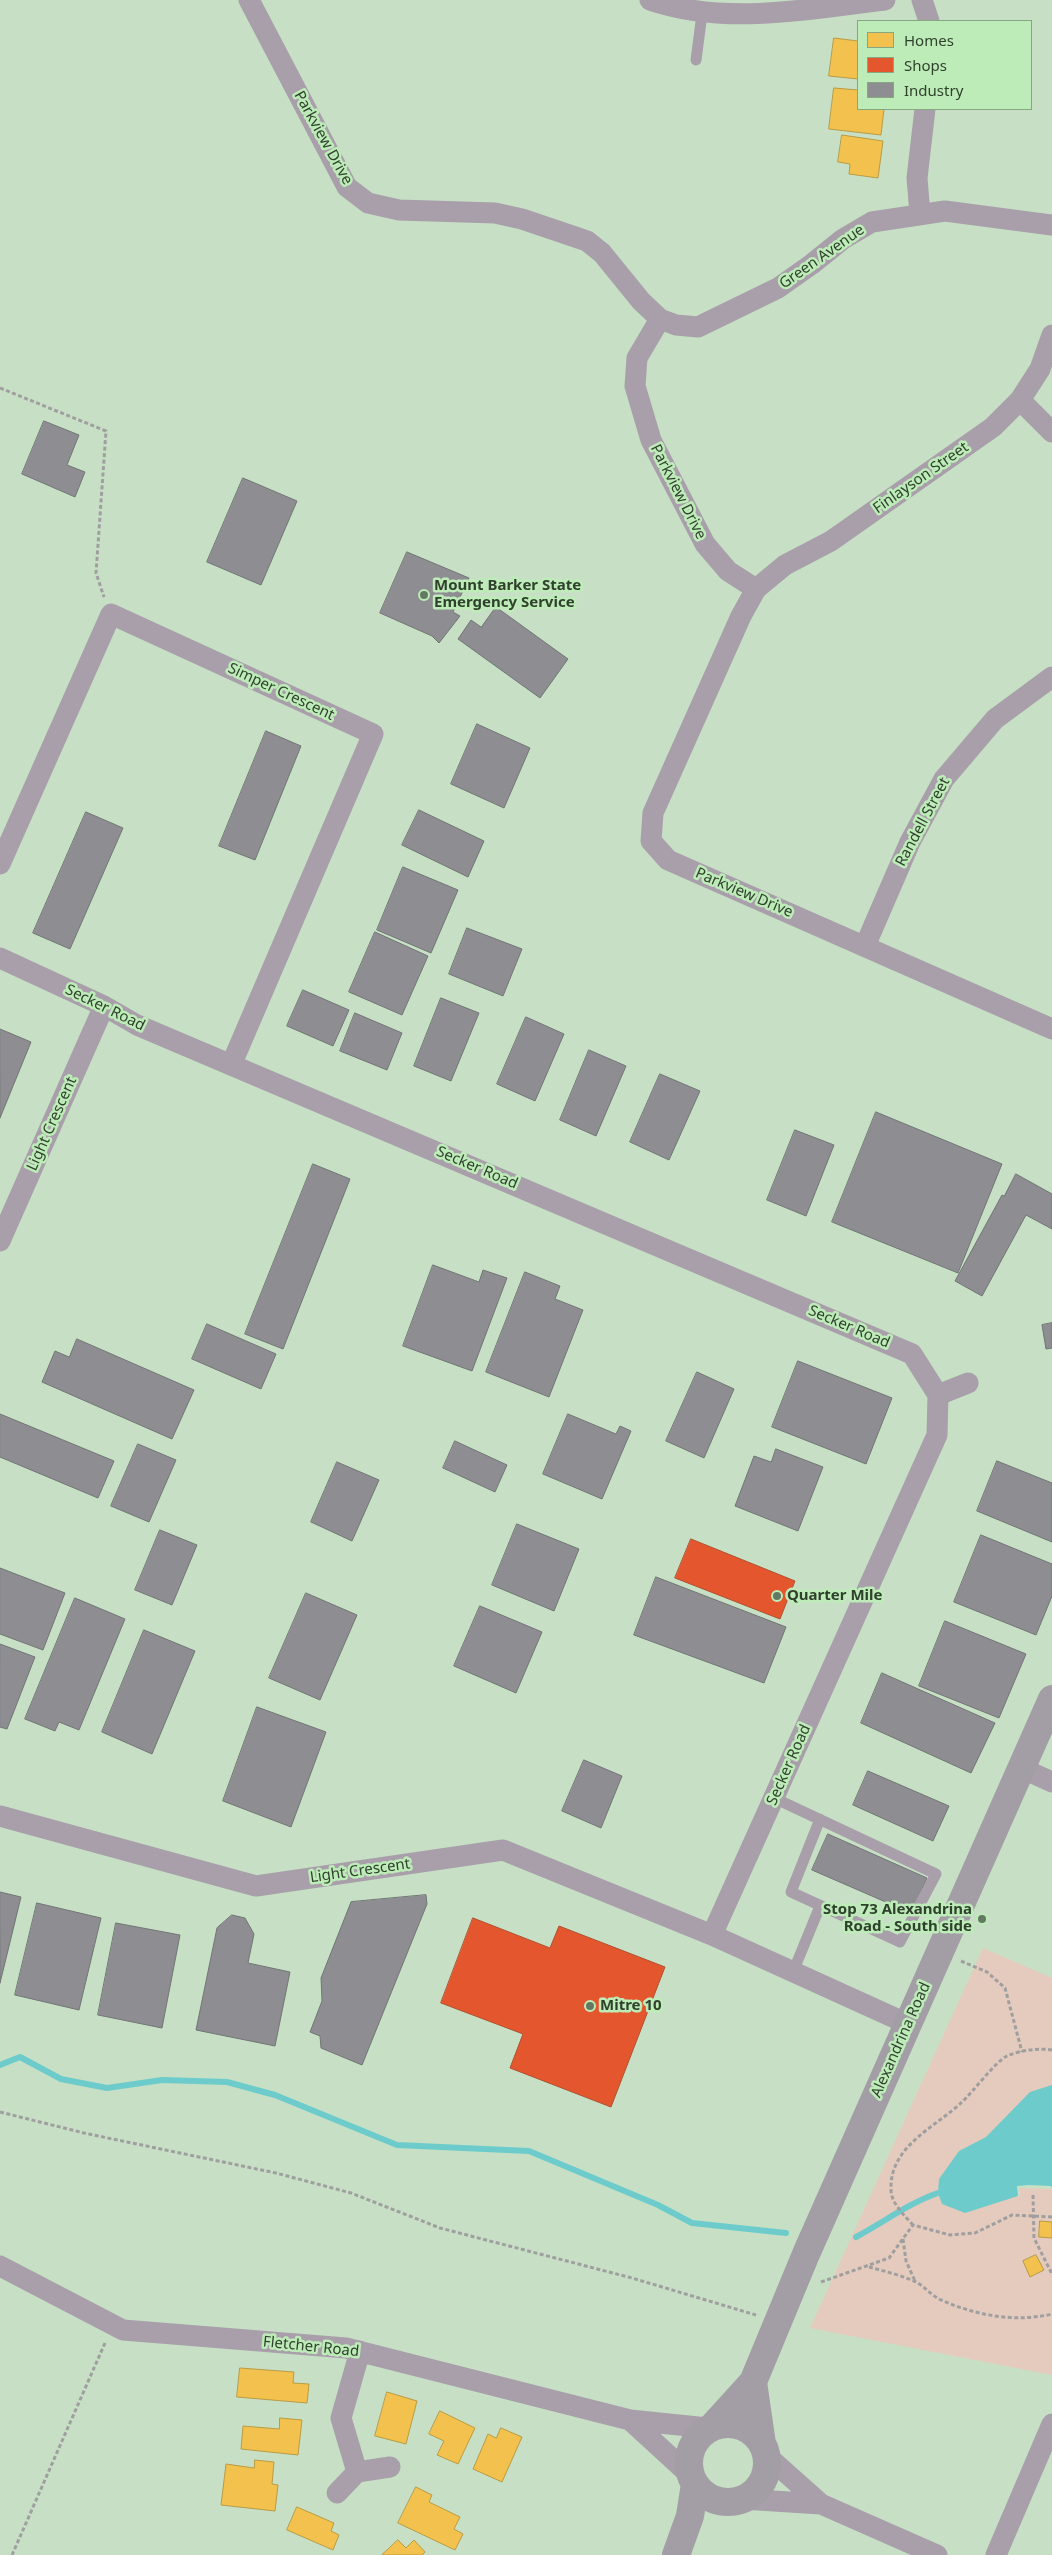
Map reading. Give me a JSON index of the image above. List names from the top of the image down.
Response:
{
  "streets": {
    "main road": ["Alexandrina Road"],
    "street": [
      "Parkview Drive",
      "Green Avenue",
      "Finlayson Street",
      "Simper Crescent",
      "Randell Street",
      "Secker Road",
      "Light Crescent",
      "Fletcher Road"
    ]
  },
  "crossings": [
    ["Parkview Drive", "Green Avenue"],
    ["Parkview Drive", "Finlayson Street"],
    ["Parkview Drive", "Randell Street"],
    ["Simper Crescent", "Secker Road"],
    ["Secker Road", "Light Crescent"],
    ["Alexandrina Road", "Fletcher Road"]
  ],
  "places": [
    "Mount Barker State Emergency Service",
    "Quarter Mile",
    "Stop 73 Alexandrina Road - South side",
    "Mitre 10"
  ],
  "legend": ["Homes", "Shops", "Industry"]
}
